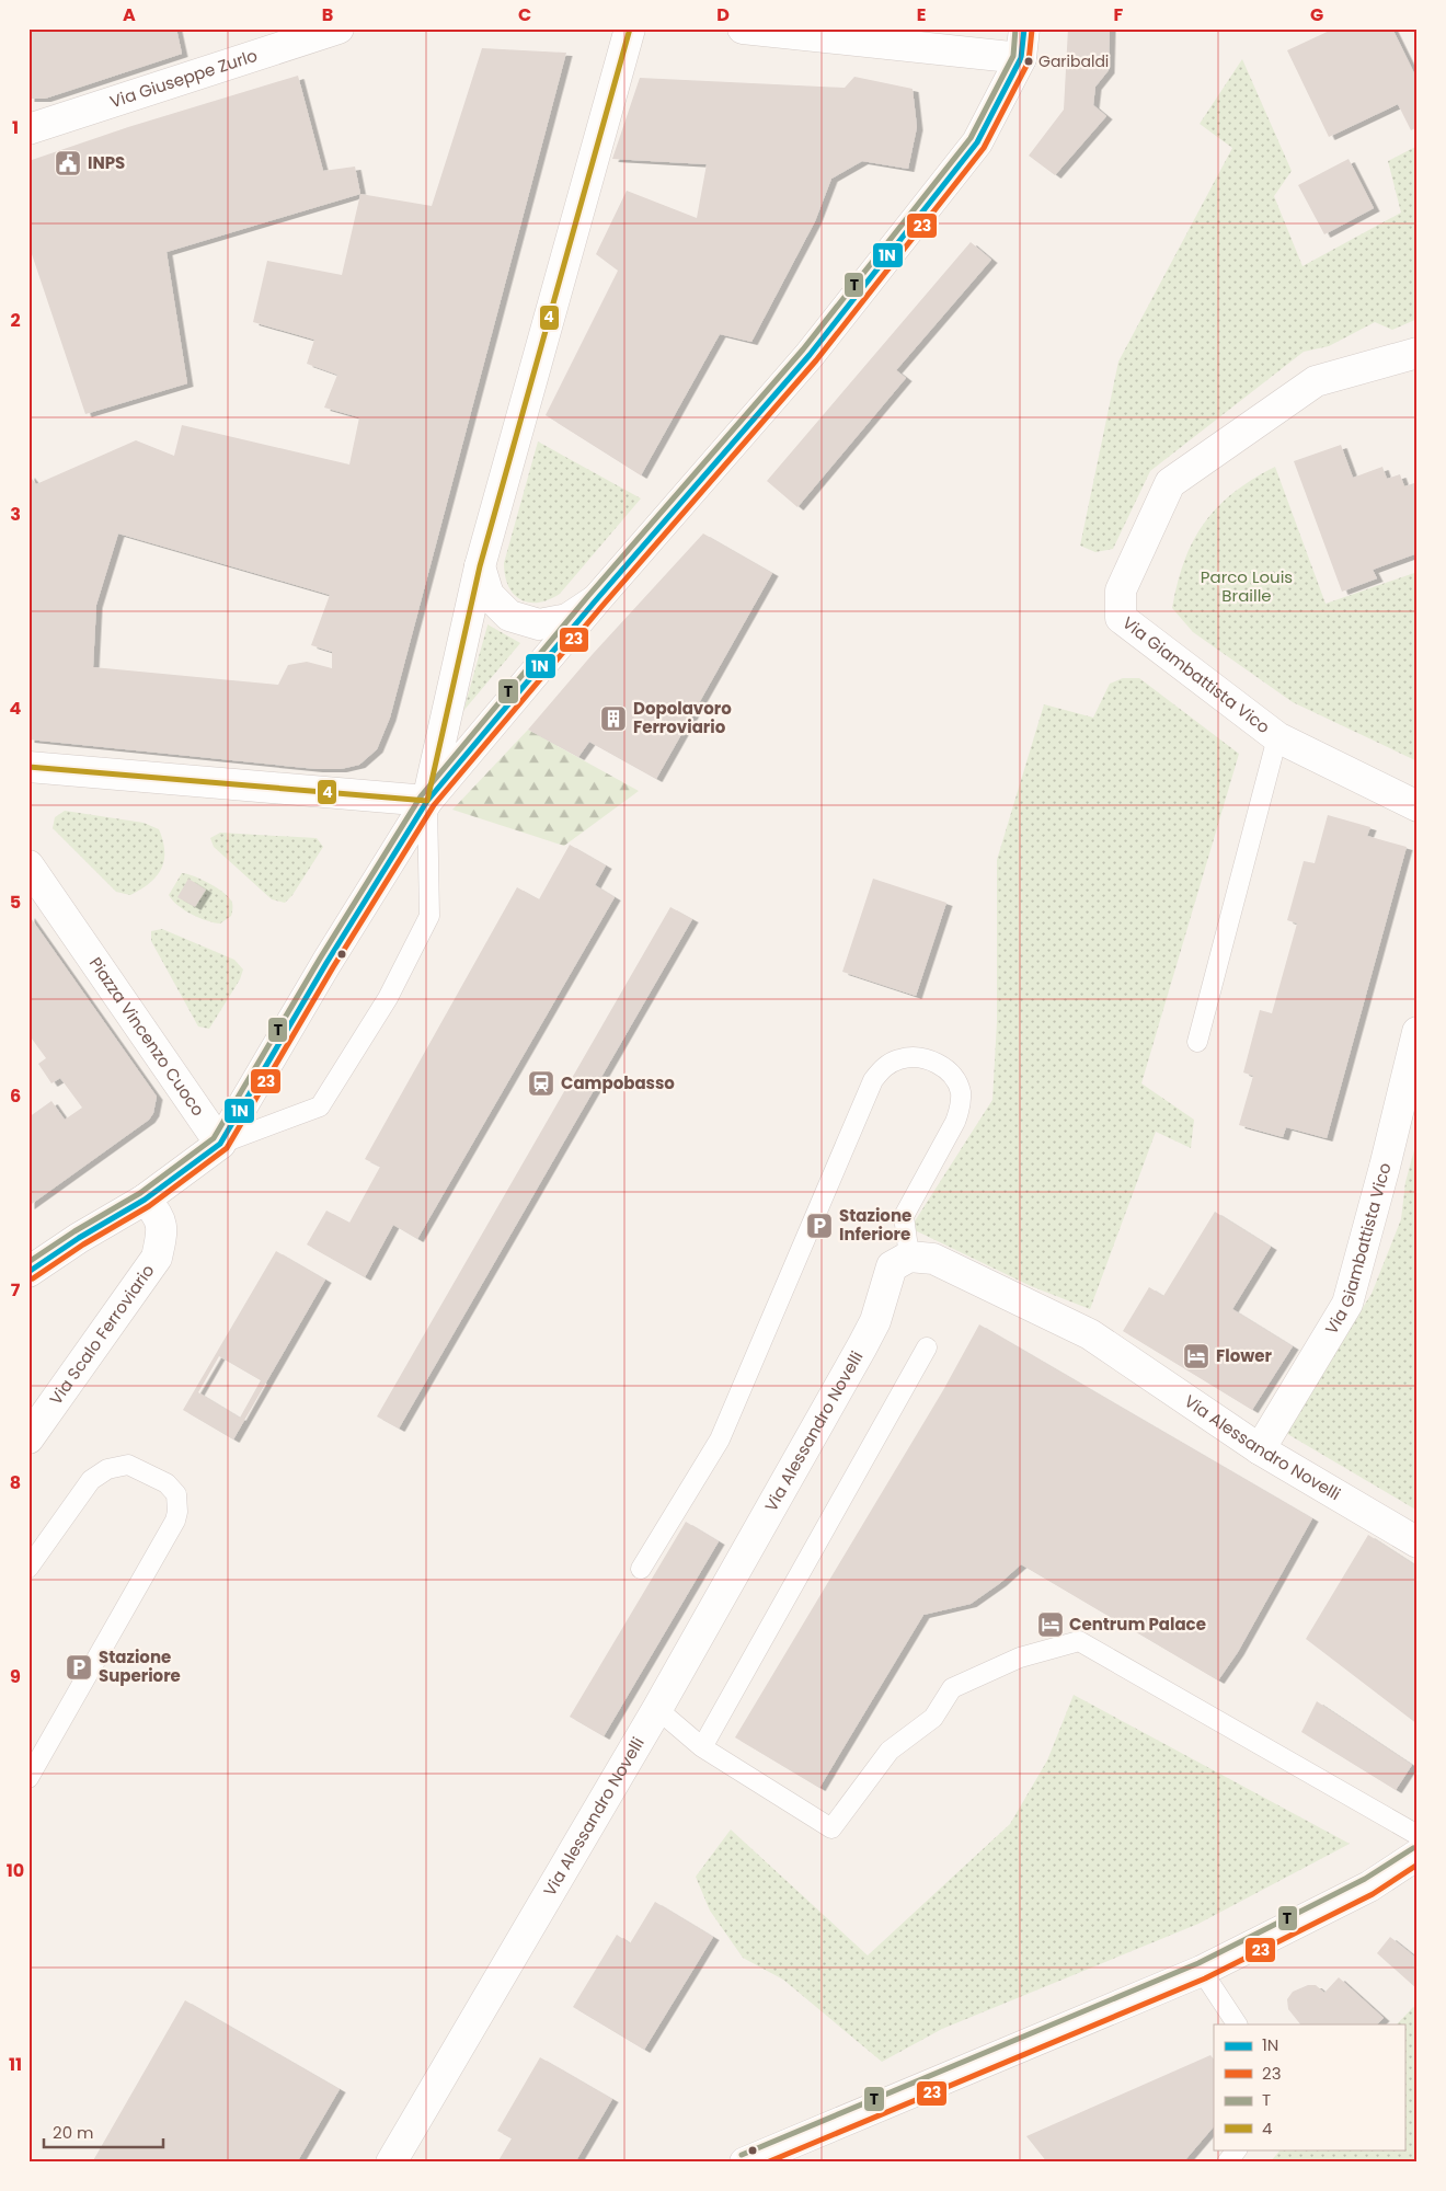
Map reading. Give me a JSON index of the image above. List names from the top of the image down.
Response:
{
  "streets": {
    "street": [
      "Via Giuseppe Zurlo",
      "Via Giambattista Vico",
      "Piazza Vincenzo Cuoco",
      "Via Scalo Ferroviario",
      "Via Alessandro Novelli"
    ]
  },
  "crossings": [
    ["Via Giambattista Vico", "Via Alessandro Novelli"]
  ],
  "parks": ["Parco Louis Braille"],
  "places": {
    "other": ["Garibaldi"],
    "public building": ["INPS"],
    "building": ["Dopolavoro Ferroviario"],
    "station": ["Campobasso"],
    "parking": ["Stazione Inferiore", "Stazione Superiore"],
    "hotel": ["Flower", "Centrum Palace"]
  },
  "lines": [
    "transit line 1N",
    "transit line T",
    "transit line 4",
    "transit line 23"
  ],
  "legend": [
    "1N",
    "23",
    "T",
    "4"
  ],
  "scale_bar": "20 m",
  "grid": {
    "columns": [
      "A",
      "B",
      "C",
      "D",
      "E",
      "F",
      "G"
    ],
    "rows": [
      "1",
      "2",
      "3",
      "4",
      "5",
      "6",
      "7",
      "8",
      "9",
      "10",
      "11"
    ]
  }
}
